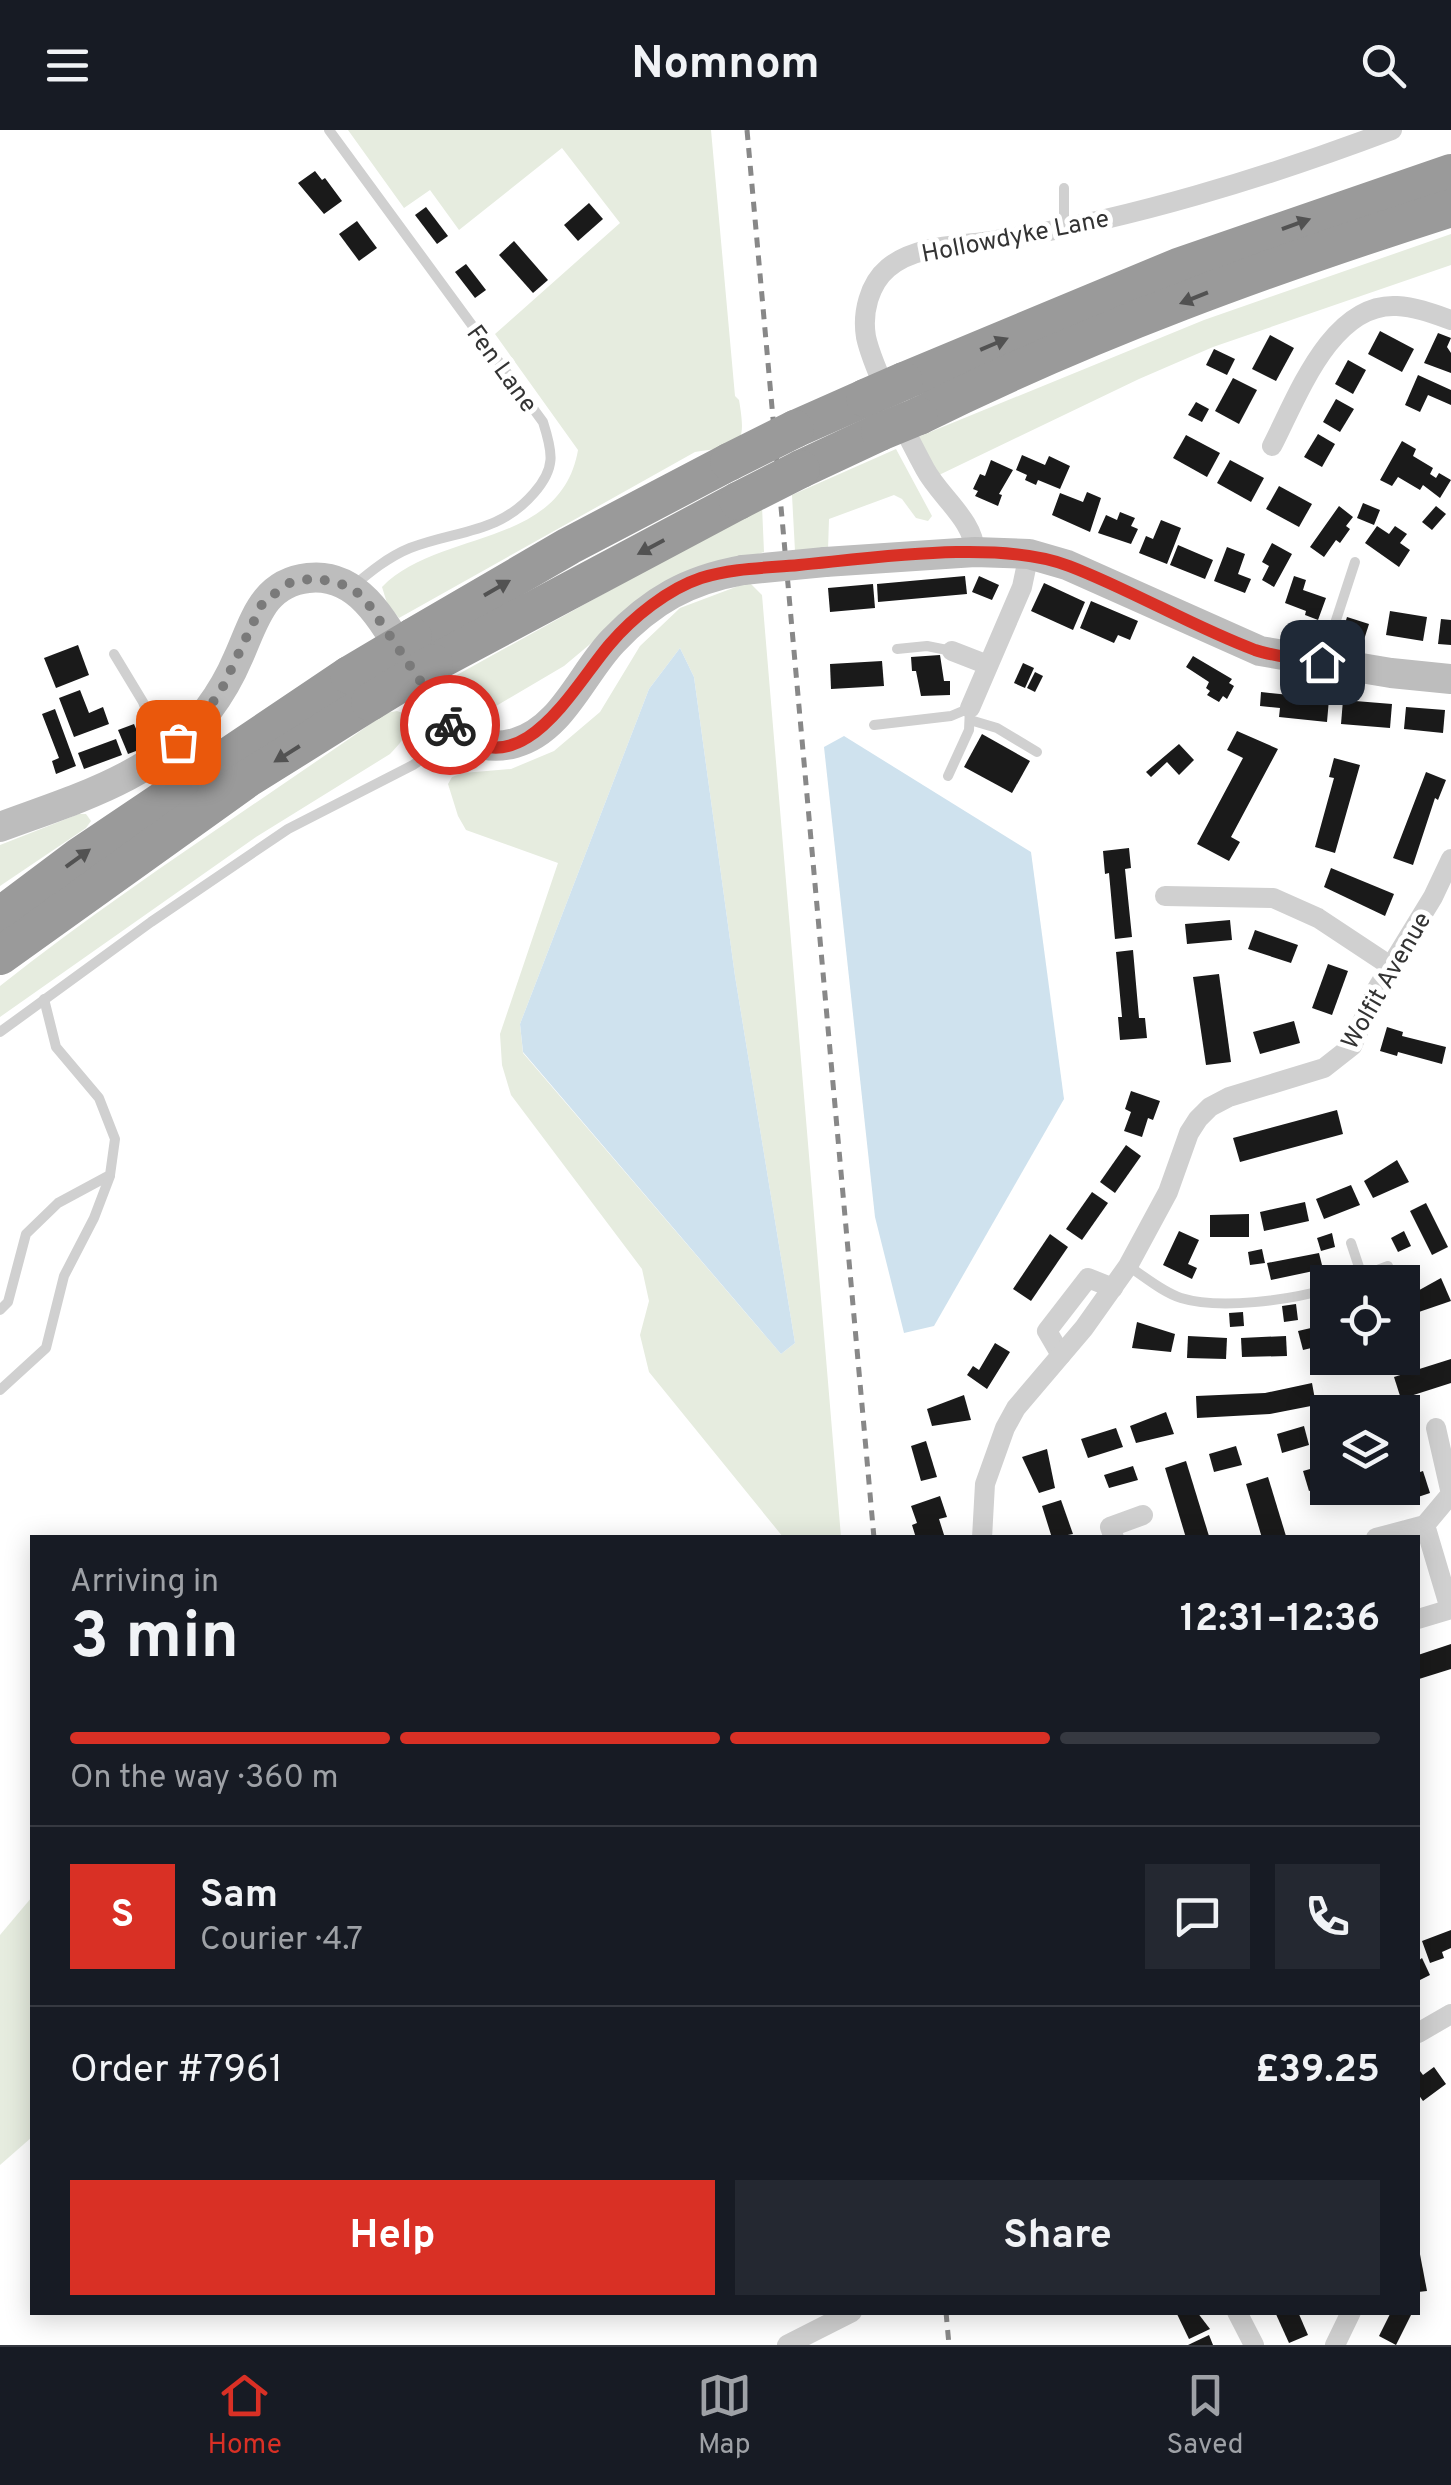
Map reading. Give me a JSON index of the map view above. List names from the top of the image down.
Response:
{
  "streets": {
    "street": ["Hollowdyke Lane", "Wolfit Avenue"],
    "lane": ["Fen Lane"]
  },
  "page": {
    "header": "Nomnom",
    "heading": ["3 min", "Arriving in", "12:31–12:36"],
    "panel": [
      "Sam",
      "Courier · 4.7",
      "Order #7961",
      "£39.25"
    ],
    "bar": "On the way · 360 m",
    "round": "S",
    "buttons": ["Help", "Share"],
    "tabs": ["Home", "Map", "Saved"]
  }
}
